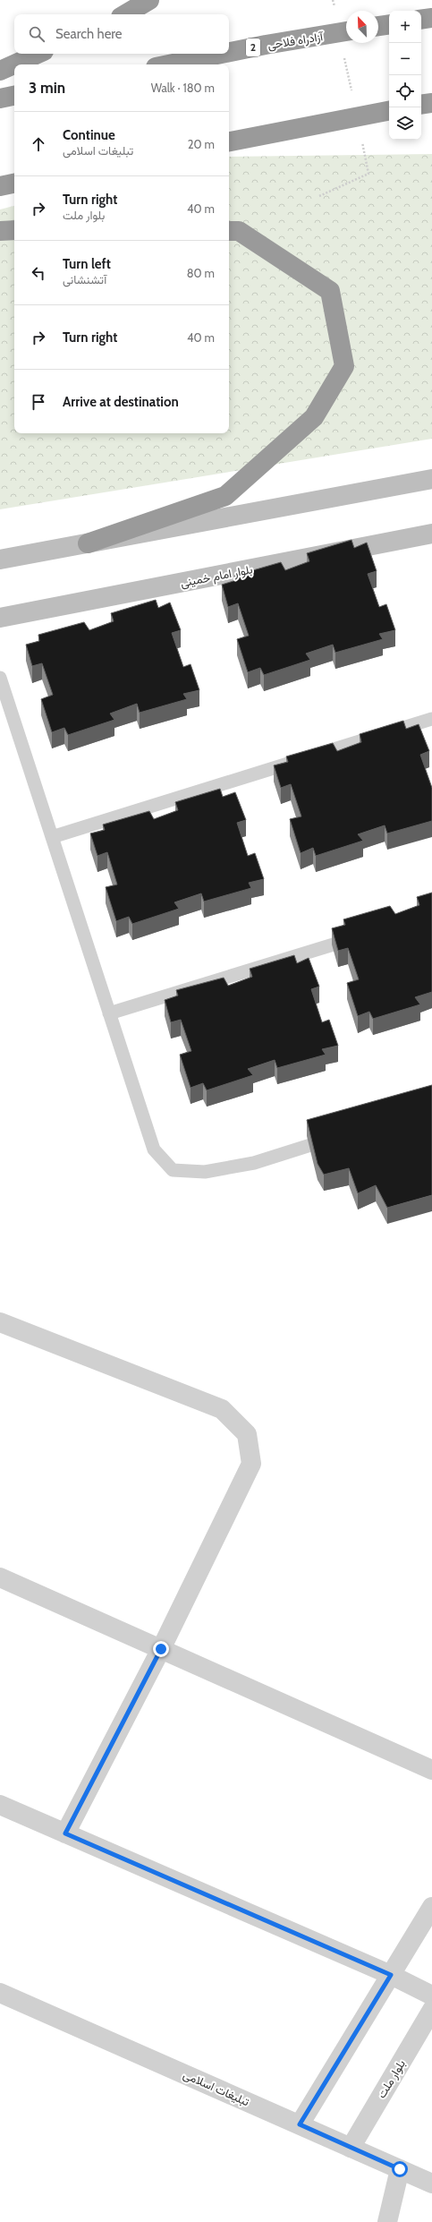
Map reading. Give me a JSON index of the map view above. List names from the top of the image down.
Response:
{
  "streets": {
    "highway": ["آزادراه فلاحی", "2"],
    "main road": ["بلوار امام خمینی"],
    "street": ["بلوار ملت", "تبلیغات اسلامی"]
  },
  "crossings": [
    ["بلوار ملت", "تبلیغات اسلامی"]
  ],
  "north": "top left",
  "page": {
    "map_buttons": ["+", "−"],
    "search": "Search here",
    "heading": ["3 min", "Walk · 180 m"],
    "list": [
      ["Continue", "تبلیغات اسلامی", "20 m"],
      ["Turn right", "بلوار ملت", "40 m"],
      ["Turn left", "آتشنشانی", "80 m"],
      ["Turn right", "40 m"],
      "Arrive at destination"
    ]
  }
}
